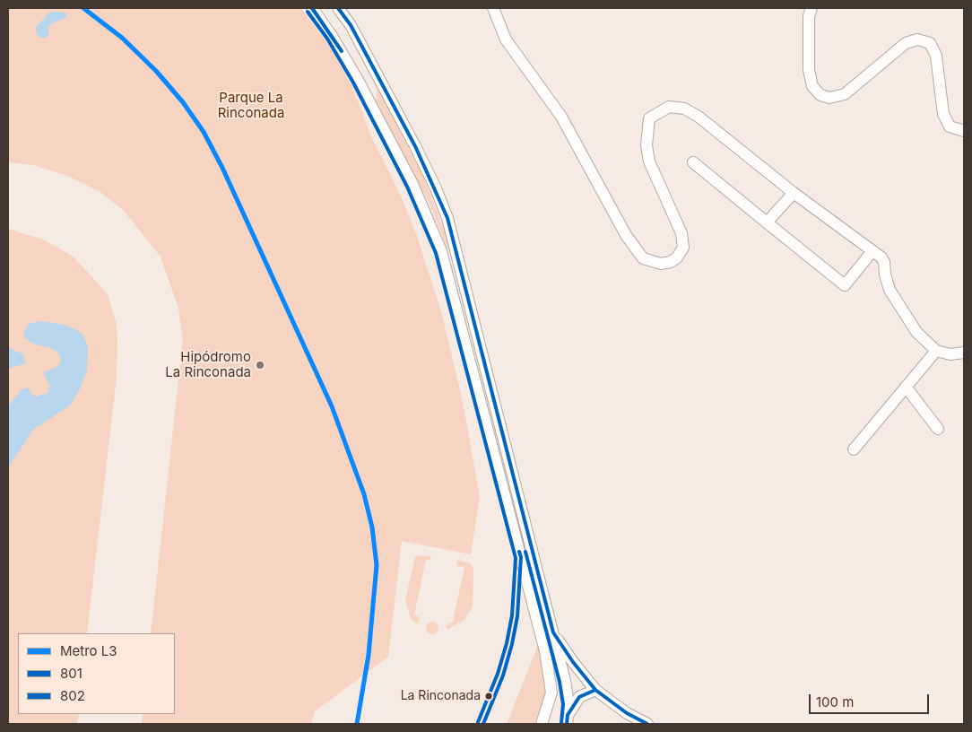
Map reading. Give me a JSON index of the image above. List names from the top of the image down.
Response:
{
  "parks": ["Parque La Rinconada"],
  "places": ["Hipódromo La Rinconada", "La Rinconada"],
  "lines": ["metro line L3", "transit line 801", "transit line 802"],
  "legend": ["Metro L3", "801", "802"],
  "scale_bar": "100 m"
}
